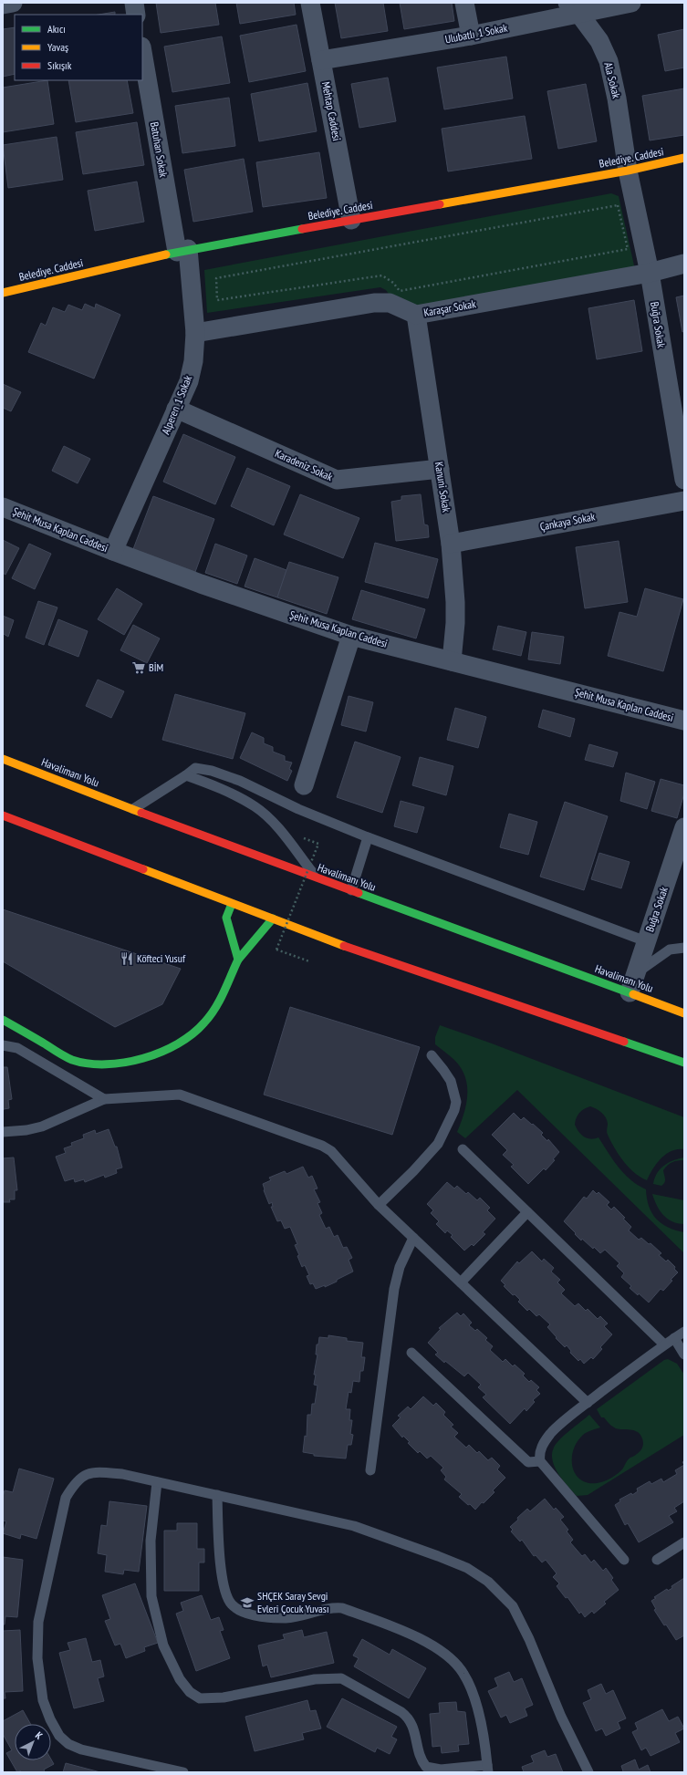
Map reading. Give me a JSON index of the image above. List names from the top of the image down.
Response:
{
  "streets": {
    "main road": ["Belediye. Caddesi", "Havalimanı Yolu"],
    "street": [
      "Ulubatlı_1 Sokak",
      "Ala Sokak",
      "Mehtap Caddesi",
      "Batuhan Sokak",
      "Karaşar Sokak",
      "Buğra Sokak",
      "Alperen_1 Sokak",
      "Karadeniz Sokak",
      "Kanuni Sokak",
      "Çankaya Sokak",
      "Şehit Musa Kaplan Caddesi"
    ]
  },
  "crossings": [
    ["Ulubatlı_1 Sokak", "Ala Sokak"],
    ["Ulubatlı_1 Sokak", "Mehtap Caddesi"],
    ["Ala Sokak", "Belediye. Caddesi"],
    ["Ala Sokak", "Buğra Sokak"],
    ["Mehtap Caddesi", "Belediye. Caddesi"],
    ["Batuhan Sokak", "Belediye. Caddesi"],
    ["Batuhan Sokak", "Alperen_1 Sokak"],
    ["Belediye. Caddesi", "Buğra Sokak"],
    ["Belediye. Caddesi", "Alperen_1 Sokak"],
    ["Karaşar Sokak", "Buğra Sokak"],
    ["Karaşar Sokak", "Alperen_1 Sokak"],
    ["Karaşar Sokak", "Kanuni Sokak"],
    ["Buğra Sokak", "Havalimanı Yolu"],
    ["Alperen_1 Sokak", "Karadeniz Sokak"],
    ["Alperen_1 Sokak", "Şehit Musa Kaplan Caddesi"],
    ["Karadeniz Sokak", "Kanuni Sokak"],
    ["Kanuni Sokak", "Çankaya Sokak"],
    ["Kanuni Sokak", "Şehit Musa Kaplan Caddesi"]
  ],
  "places": {
    "supermarket": ["BİM"],
    "restaurant": ["Köfteci Yusuf"],
    "school or university": ["SHÇEK Saray Sevgi Evleri Çocuk Yuvası"]
  },
  "legend": ["Akıcı", "Yavaş", "Sıkışık"],
  "north": "top right"
}
